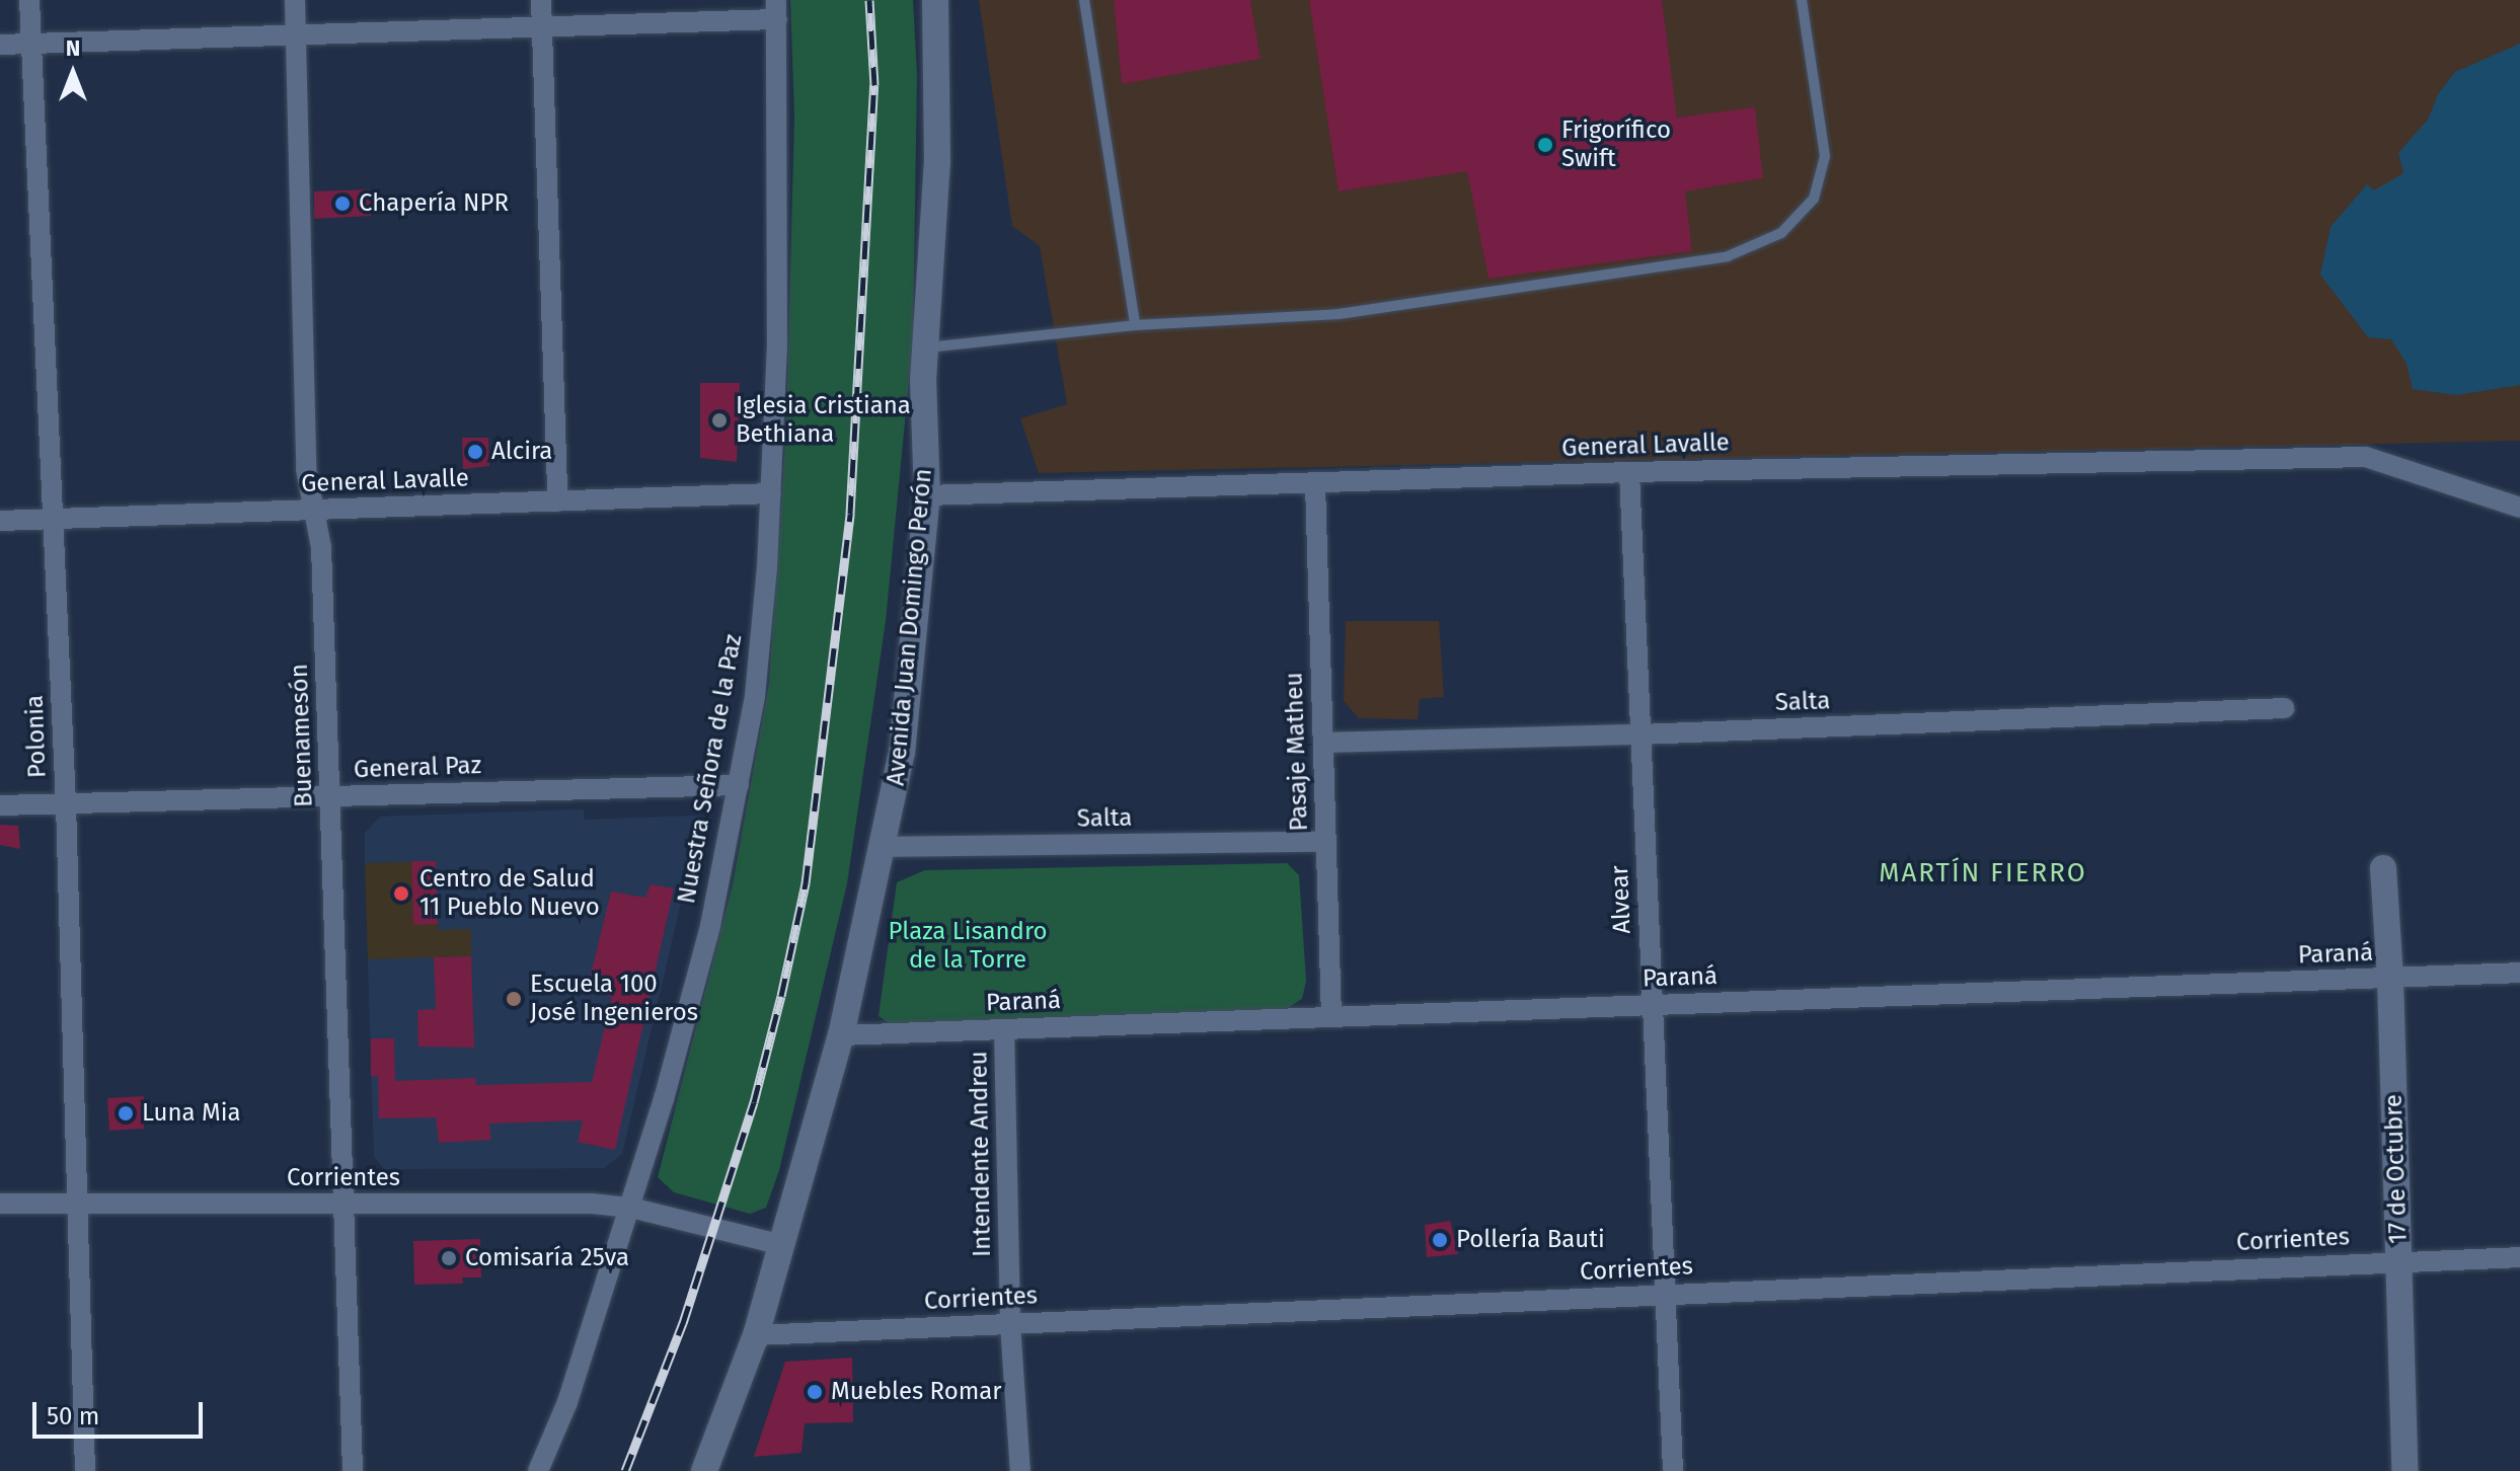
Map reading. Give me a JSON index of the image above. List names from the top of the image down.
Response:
{
  "streets": {
    "street": [
      "General Lavalle",
      "Avenida Juan Domingo Perón",
      "Salta",
      "Buenamesón",
      "Polonia",
      "Pasaje Matheu",
      "General Paz",
      "Nuestra Señora de la Paz",
      "Alvear",
      "Paraná",
      "Intendente Andreu",
      "17 de Octubre",
      "Corrientes"
    ]
  },
  "crossings": [
    ["General Lavalle", "Avenida Juan Domingo Perón"],
    ["General Lavalle", "Buenamesón"],
    ["General Lavalle", "Polonia"],
    ["General Lavalle", "Pasaje Matheu"],
    ["General Lavalle", "Nuestra Señora de la Paz"],
    ["General Lavalle", "Alvear"],
    ["Avenida Juan Domingo Perón", "Salta"],
    ["Avenida Juan Domingo Perón", "Paraná"],
    ["Avenida Juan Domingo Perón", "Corrientes"],
    ["Salta", "Pasaje Matheu"],
    ["Salta", "Alvear"],
    ["Buenamesón", "General Paz"],
    ["Buenamesón", "Corrientes"],
    ["Polonia", "General Paz"],
    ["Polonia", "Corrientes"],
    ["Pasaje Matheu", "Paraná"],
    ["General Paz", "Nuestra Señora de la Paz"],
    ["Nuestra Señora de la Paz", "Corrientes"],
    ["Alvear", "Paraná"],
    ["Alvear", "Corrientes"],
    ["Paraná", "Intendente Andreu"],
    ["Paraná", "17 de Octubre"],
    ["Intendente Andreu", "Corrientes"],
    ["17 de Octubre", "Corrientes"]
  ],
  "districts": ["MARTÍN FIERRO"],
  "parks": ["Plaza Lisandro de la Torre"],
  "places": [
    "Frigorífico Swift",
    "Chapería NPR",
    "Iglesia Cristiana Bethiana",
    "Alcira",
    "Centro de Salud 11 Pueblo Nuevo",
    "Escuela 100 José Ingenieros",
    "Luna Mia",
    "Pollería Bauti",
    "Comisaría 25va",
    "Muebles Romar"
  ],
  "scale_bar": "50 m",
  "north": "top"
}
